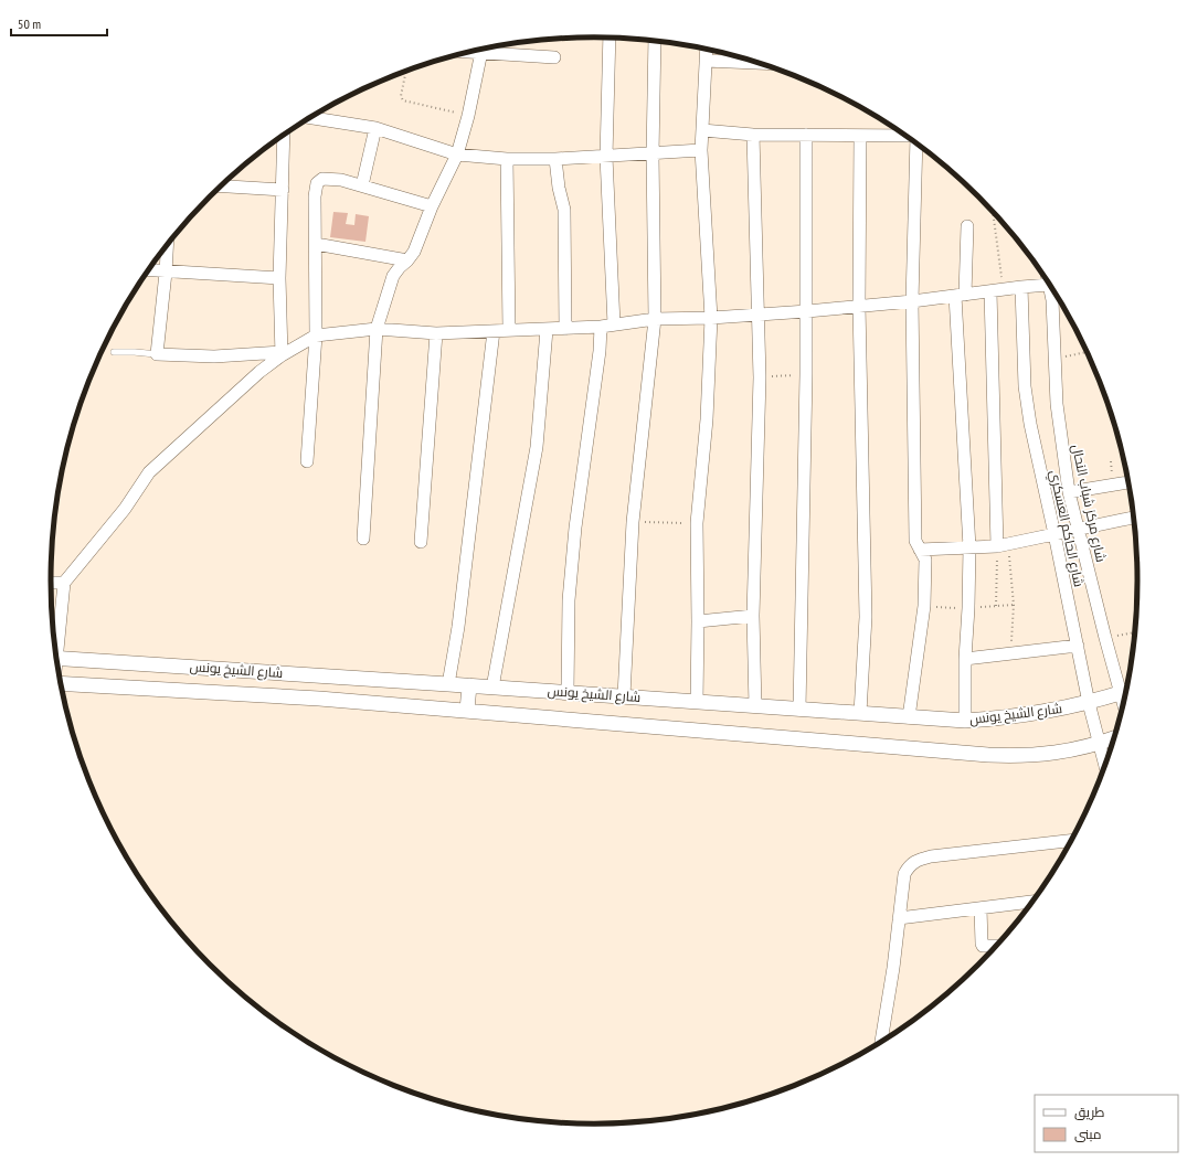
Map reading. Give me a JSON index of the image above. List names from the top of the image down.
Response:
{
  "streets": {
    "street": ["شارع مركز شباب النحال", "شارع الحاكم العسكري", "شارع الشيخ يونس"]
  },
  "crossings": [
    ["شارع الحاكم العسكري", "شارع الشيخ يونس"]
  ],
  "legend": ["طريق", "مبنى"],
  "scale_bar": "50 m"
}
